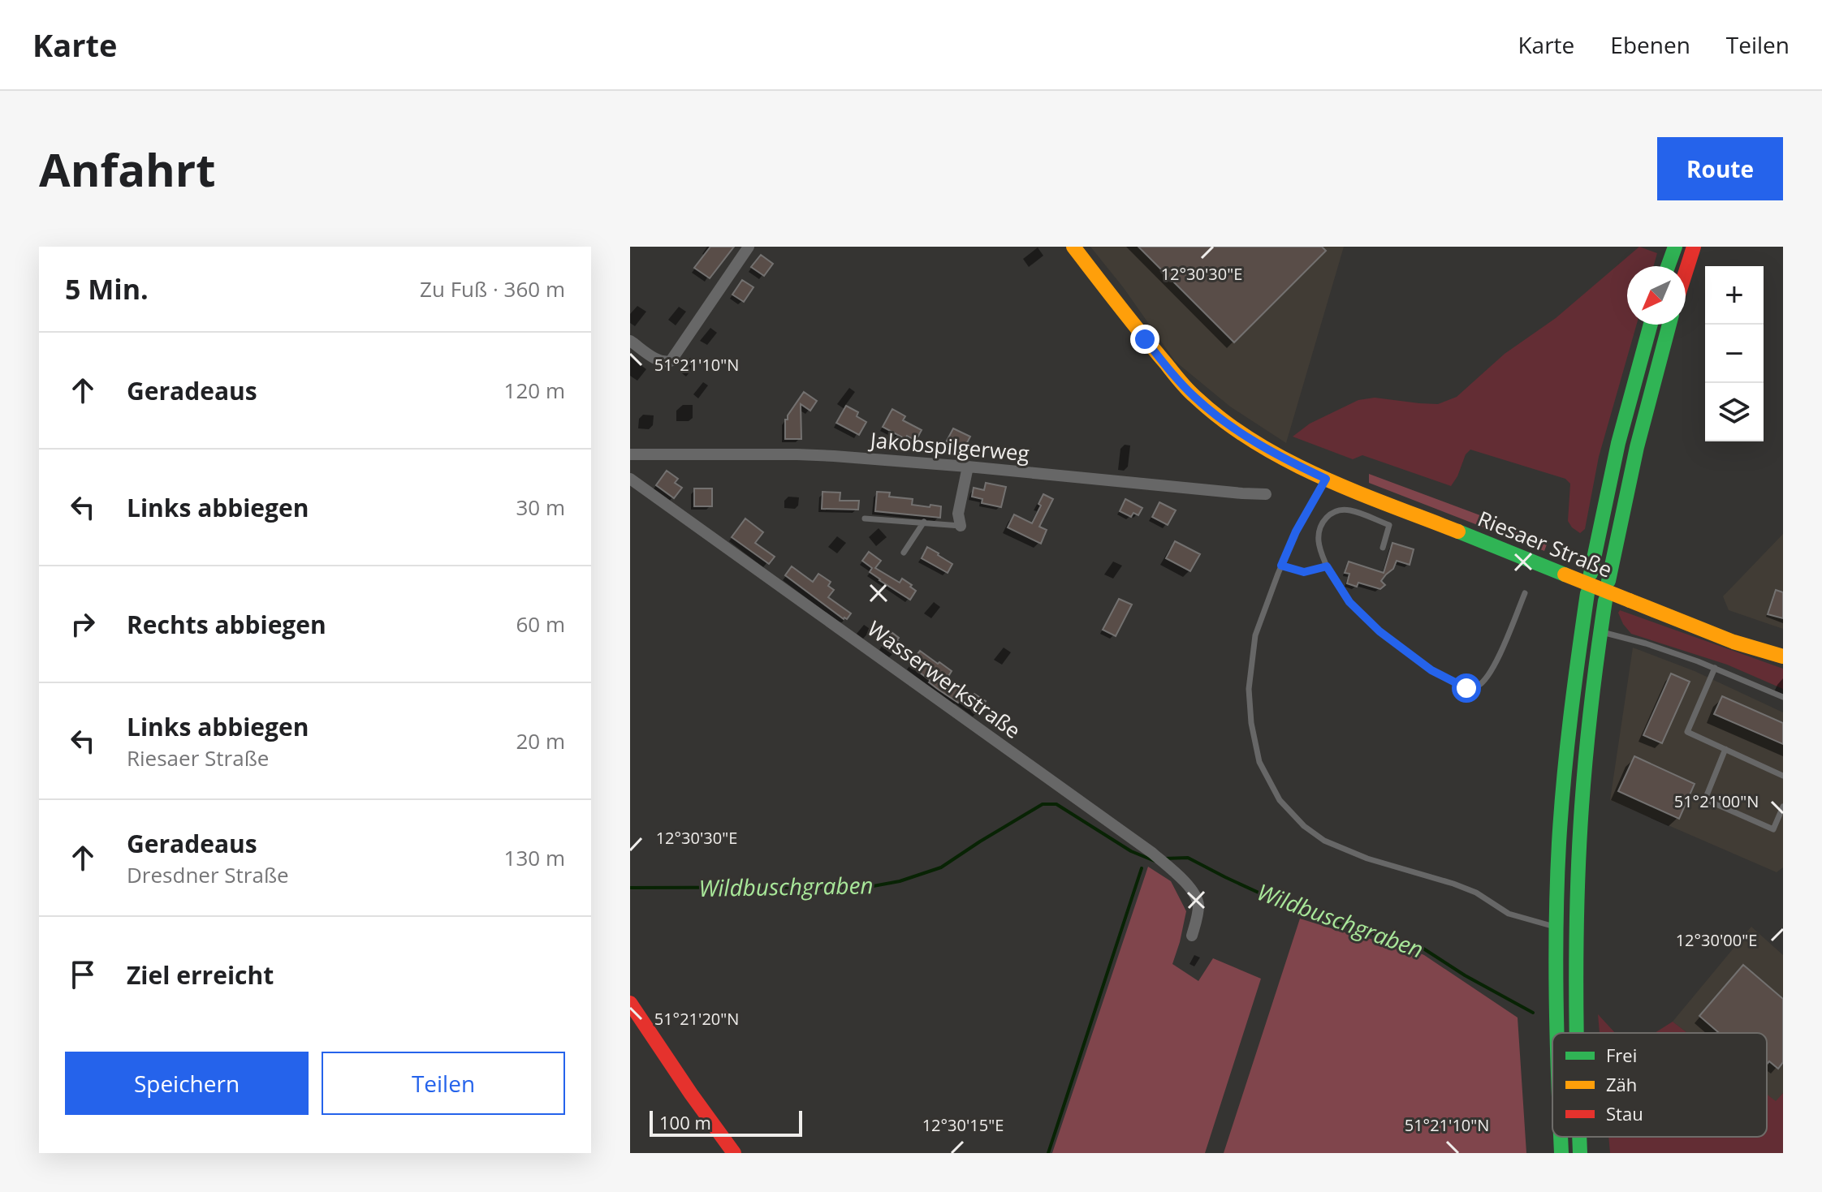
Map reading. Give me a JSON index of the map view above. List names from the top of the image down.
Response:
{
  "streets": {
    "main road": ["Riesaer Straße"],
    "street": ["Jakobspilgerweg", "Wasserwerkstraße"]
  },
  "water": ["Wildbuschgraben"],
  "legend": ["Frei", "Zäh", "Stau"],
  "scale_bar": "100 m",
  "north": "bottom left",
  "page": {
    "header": "Karte",
    "nav": ["Karte", "Ebenen", "Teilen"],
    "buttons": [
      "Route",
      ["Speichern", "Teilen"]
    ],
    "title": "Anfahrt",
    "heading": ["5 Min.", "Zu Fuß · 360 m"],
    "map_buttons": ["+", "−"],
    "list": [
      ["Geradeaus", "120 m"],
      ["Links abbiegen", "30 m"],
      ["Rechts abbiegen", "60 m"],
      ["Links abbiegen", "Riesaer Straße", "20 m"],
      ["Geradeaus", "Dresdner Straße", "130 m"],
      "Ziel erreicht"
    ],
    "scale": "100 m"
  },
  "coordinates": [
    "12°30'30\"E",
    "51°21'10\"N",
    "51°21'00\"N",
    "12°30'00\"E",
    "51°21'20\"N",
    "12°30'15\"E"
  ]
}
